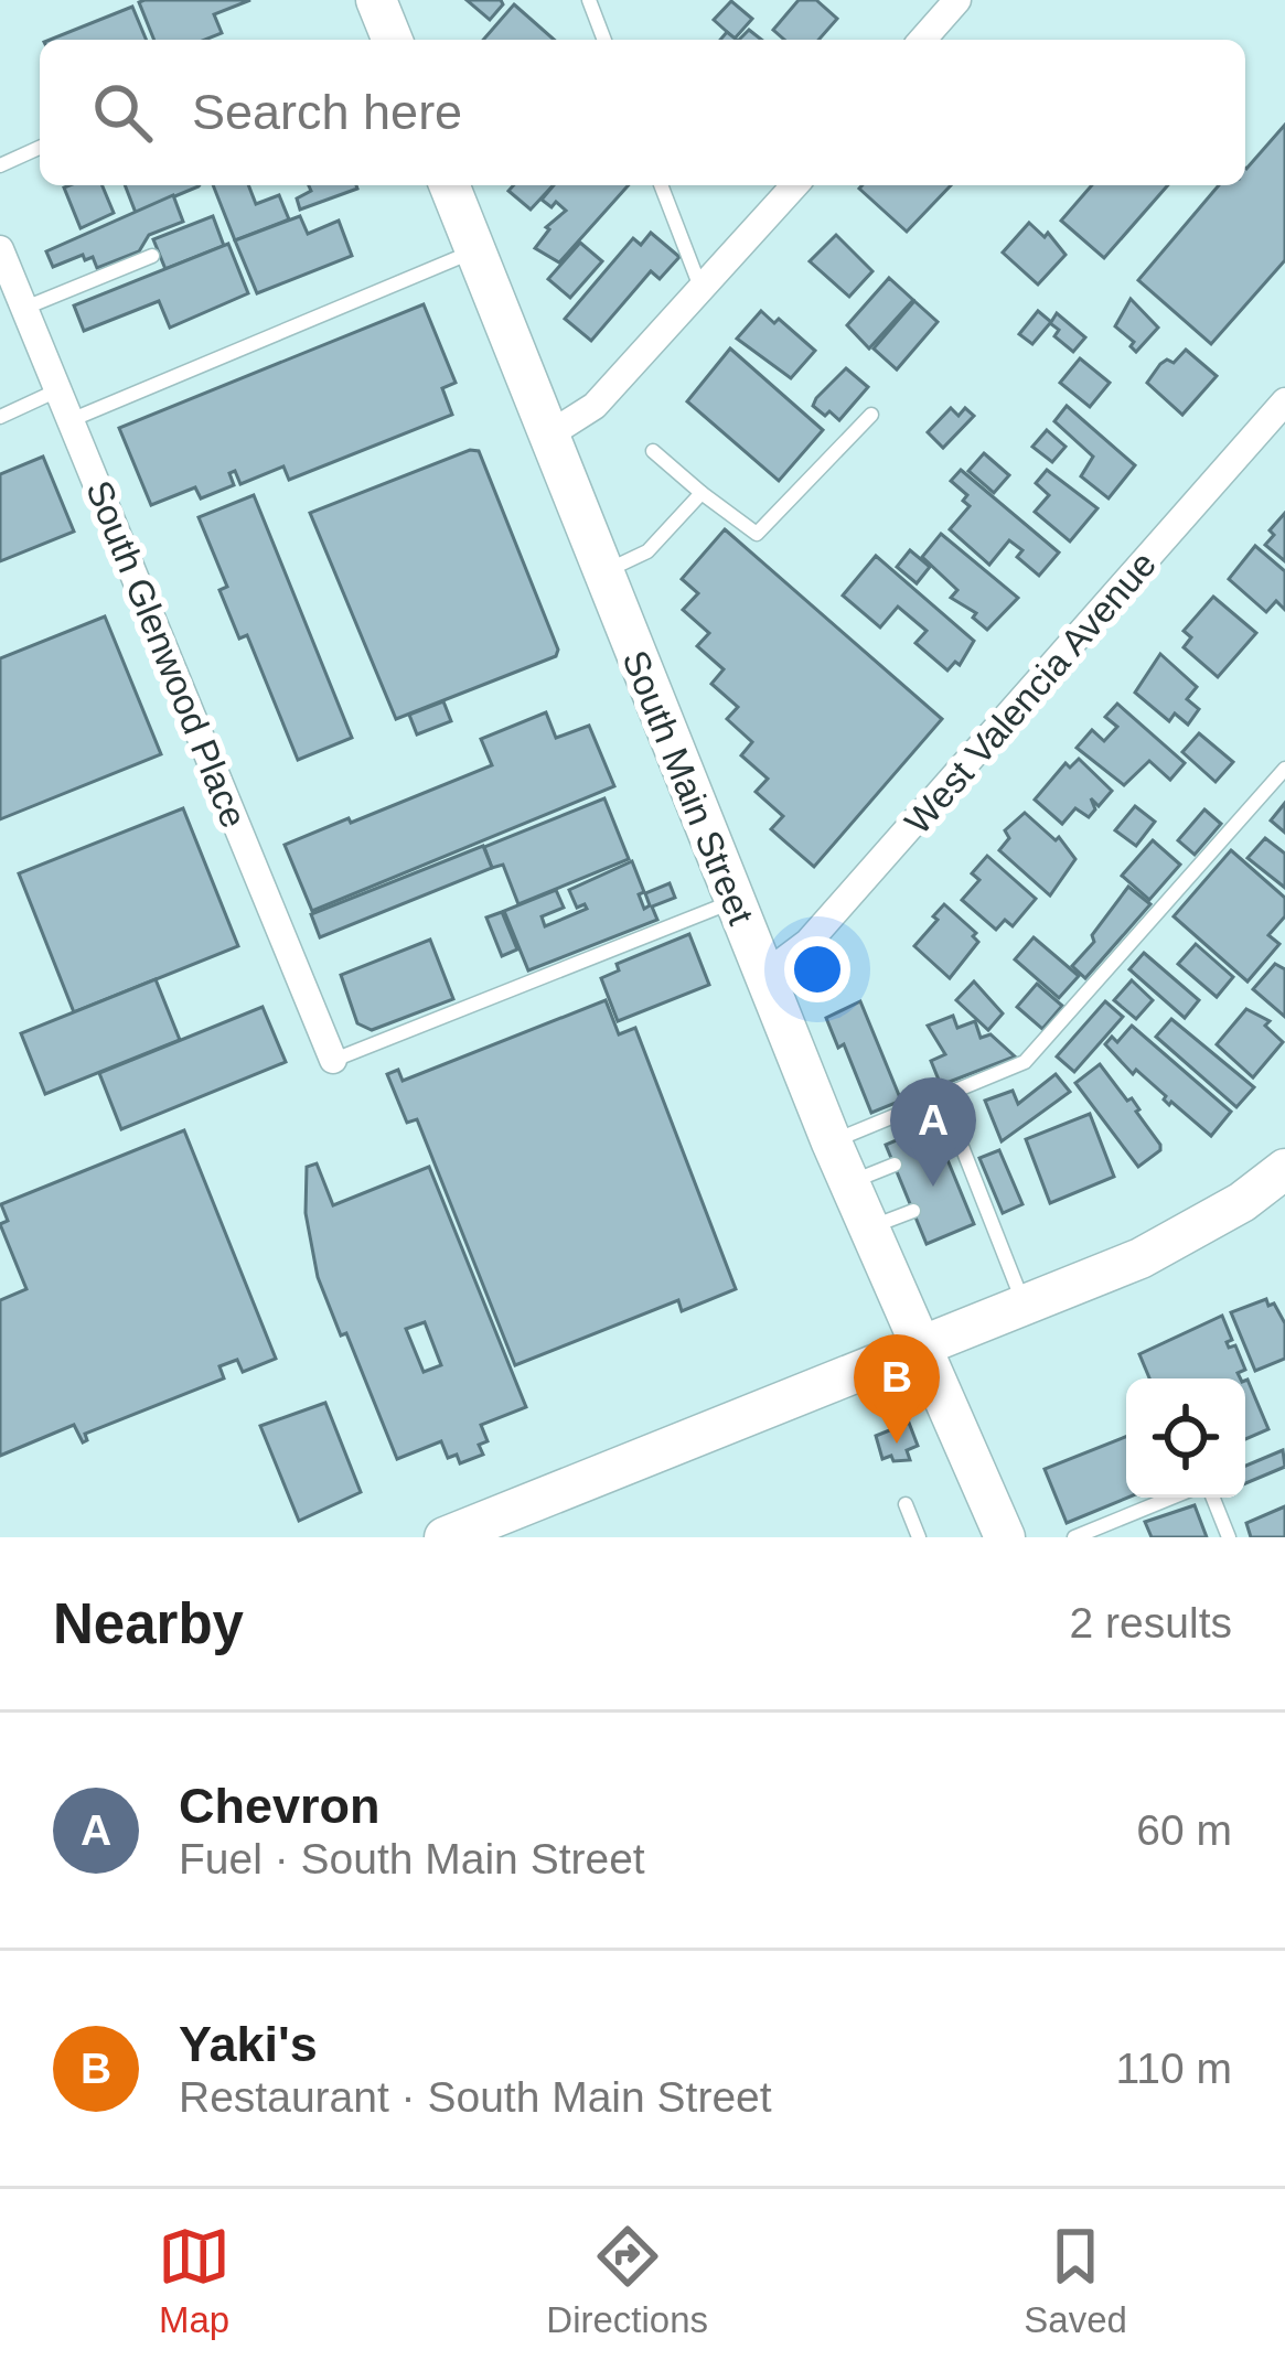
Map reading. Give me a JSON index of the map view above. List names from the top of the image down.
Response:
{
  "streets": {
    "main road": ["South Main Street"],
    "street": ["South Glenwood Place", "West Valencia Avenue"]
  },
  "crossings": [
    ["West Valencia Avenue", "South Main Street"]
  ],
  "page": {
    "search": "Search here",
    "pins": ["A", "B"],
    "heading": ["Nearby", "2 results"],
    "list": [
      {
        "mark": "A",
        "name": "Chevron",
        "note": "Fuel · South Main Street",
        "value": "60 m"
      },
      {
        "mark": "B",
        "name": "Yaki's",
        "note": "Restaurant · South Main Street",
        "value": "110 m"
      }
    ],
    "nav": ["Map", "Directions", "Saved"]
  }
}
